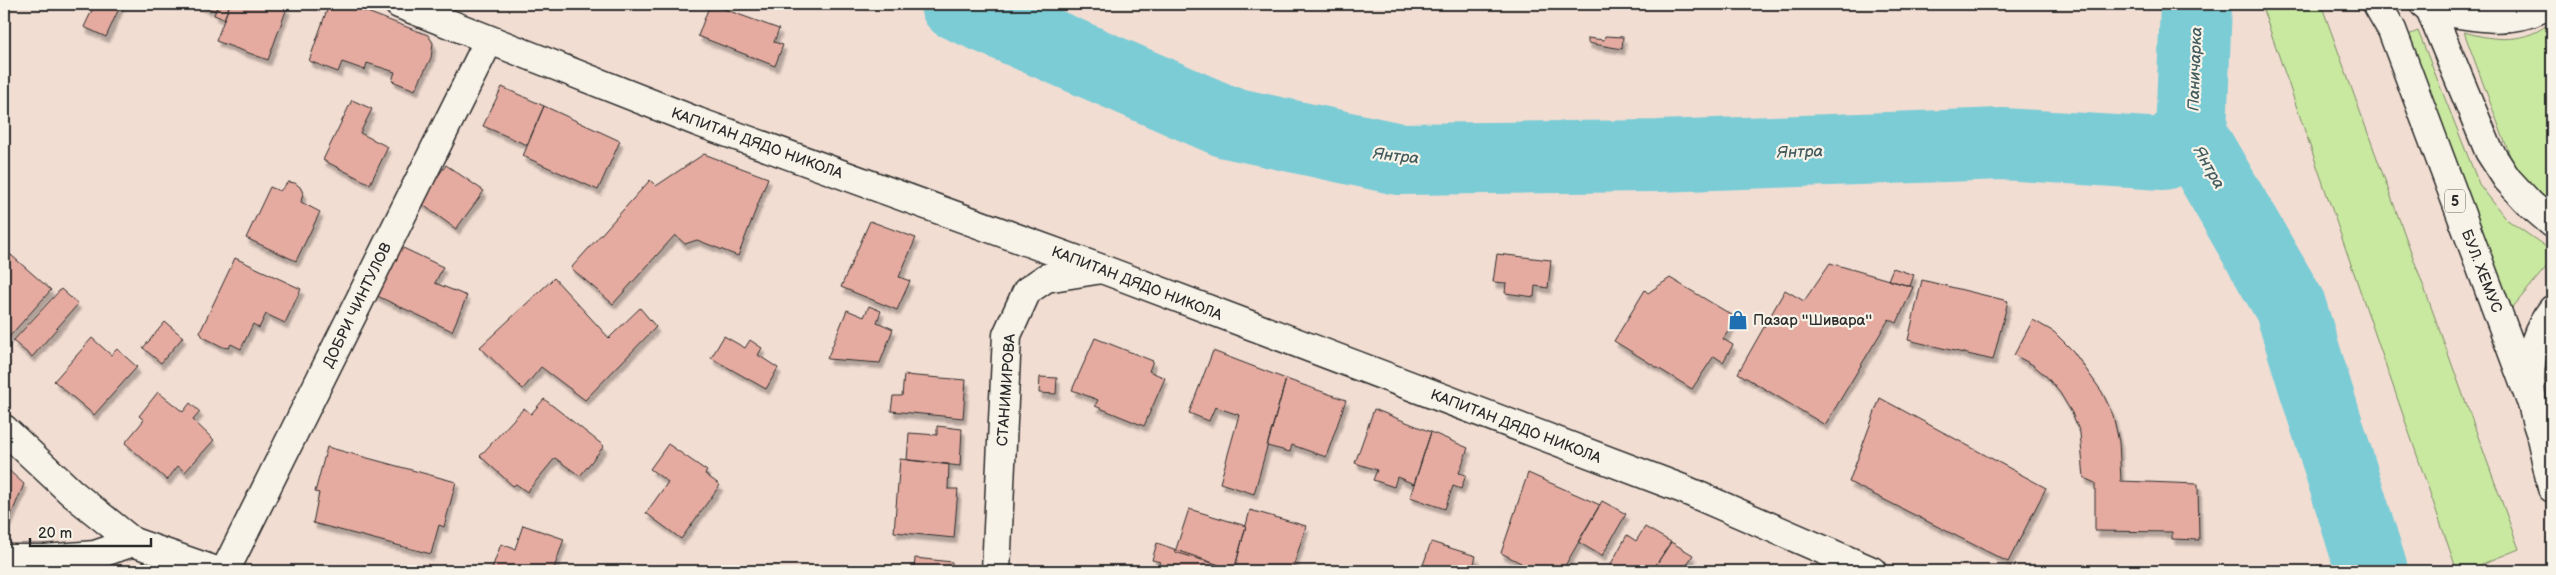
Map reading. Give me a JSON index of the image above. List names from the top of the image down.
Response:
{
  "streets": {
    "street": [
      "КАПИТАН ДЯДО НИКОЛА",
      "5",
      "БУЛ. ХЕМУС",
      "ДОБРИ ЧИНТУЛОВ",
      "СТАНИМИРОВА"
    ]
  },
  "crossings": [
    ["КАПИТАН ДЯДО НИКОЛА", "ДОБРИ ЧИНТУЛОВ"],
    ["КАПИТАН ДЯДО НИКОЛА", "СТАНИМИРОВА"],
    ["5", "БУЛ. ХЕМУС"]
  ],
  "water": ["Паничарка", "Янтра"],
  "places": {
    "shop": ["Пазар ''Шивара''"]
  },
  "scale_bar": "20 m"
}
